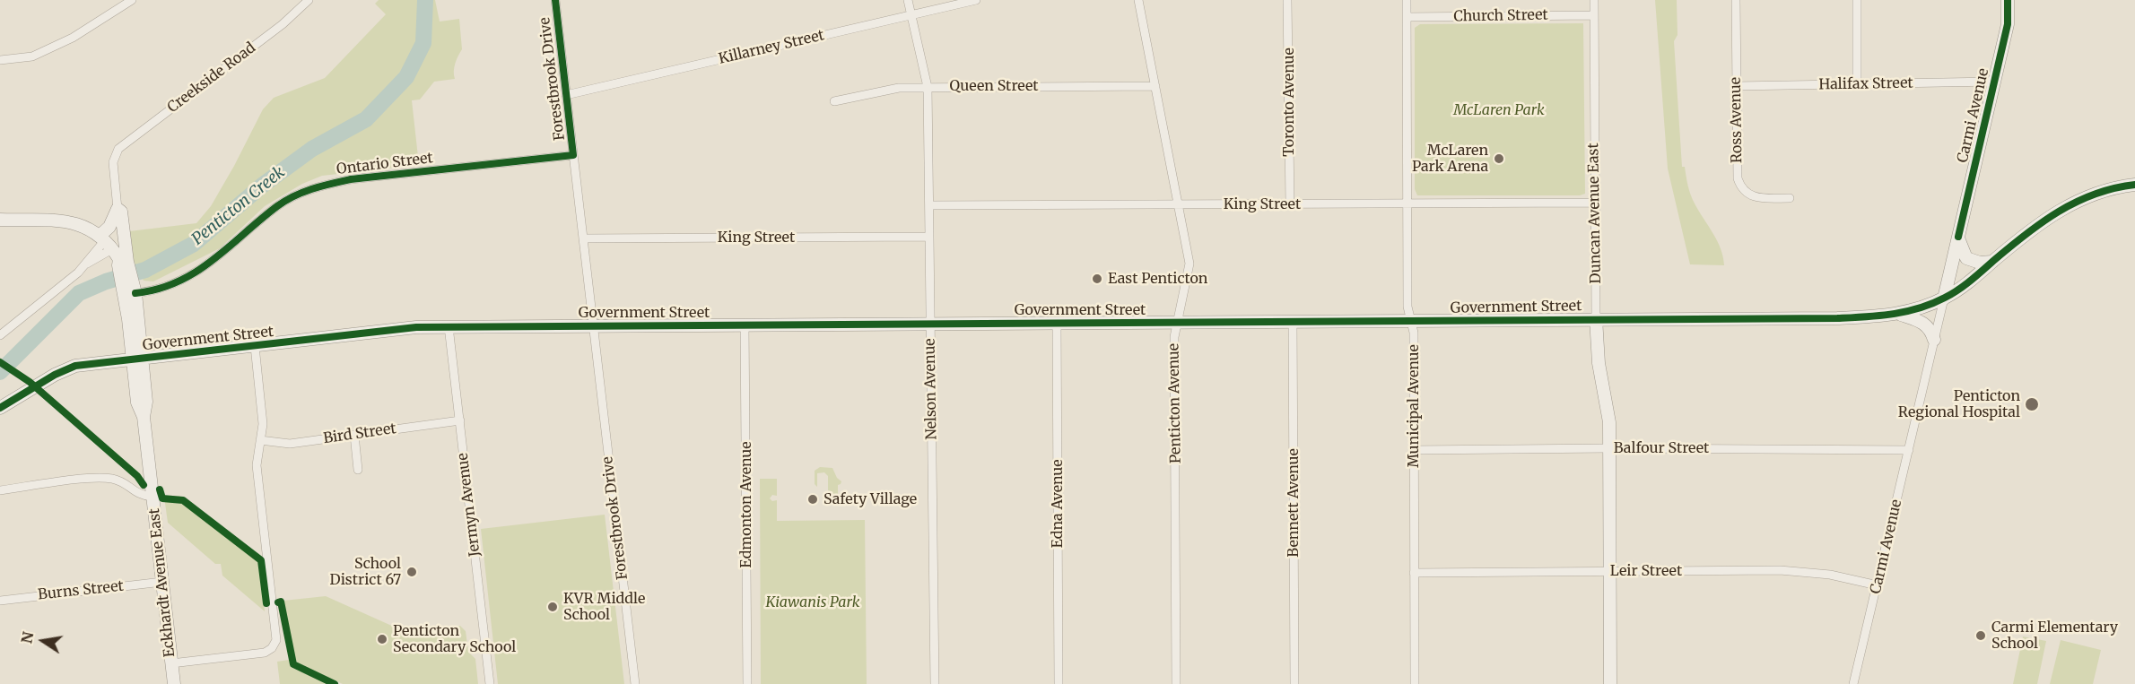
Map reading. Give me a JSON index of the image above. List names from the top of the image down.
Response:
{
  "streets": {
    "street": [
      "Church Street",
      "Killarney Street",
      "Creekside Road",
      "Forestbrook Drive",
      "Halifax Street",
      "Queen Street",
      "Toronto Avenue",
      "Carmi Avenue",
      "Ross Avenue",
      "Ontario Street",
      "King Street",
      "Duncan Avenue East",
      "Government Street",
      "Nelson Avenue",
      "Penticton Avenue",
      "Municipal Avenue",
      "Bird Street",
      "Balfour Street",
      "Bennett Avenue",
      "Edna Avenue",
      "Jermyn Avenue",
      "Edmonton Avenue",
      "Leir Street",
      "Eckhardt Avenue East",
      "Burns Street"
    ]
  },
  "crossings": [
    ["Church Street", "Duncan Avenue East"],
    ["Church Street", "Municipal Avenue"],
    ["Killarney Street", "Forestbrook Drive"],
    ["Killarney Street", "Nelson Avenue"],
    ["Creekside Road", "Eckhardt Avenue East"],
    ["Forestbrook Drive", "Ontario Street"],
    ["Forestbrook Drive", "King Street"],
    ["Forestbrook Drive", "Government Street"],
    ["Halifax Street", "Carmi Avenue"],
    ["Halifax Street", "Ross Avenue"],
    ["Queen Street", "Nelson Avenue"],
    ["Queen Street", "Penticton Avenue"],
    ["Toronto Avenue", "King Street"],
    ["Carmi Avenue", "Government Street"],
    ["Carmi Avenue", "Balfour Street"],
    ["Carmi Avenue", "Leir Street"],
    ["Ontario Street", "Eckhardt Avenue East"],
    ["King Street", "Duncan Avenue East"],
    ["King Street", "Nelson Avenue"],
    ["King Street", "Penticton Avenue"],
    ["King Street", "Municipal Avenue"],
    ["Duncan Avenue East", "Government Street"],
    ["Duncan Avenue East", "Balfour Street"],
    ["Duncan Avenue East", "Leir Street"],
    ["Government Street", "Nelson Avenue"],
    ["Government Street", "Penticton Avenue"],
    ["Government Street", "Municipal Avenue"],
    ["Government Street", "Bennett Avenue"],
    ["Government Street", "Edna Avenue"],
    ["Government Street", "Jermyn Avenue"],
    ["Government Street", "Edmonton Avenue"],
    ["Government Street", "Eckhardt Avenue East"],
    ["Municipal Avenue", "Balfour Street"],
    ["Municipal Avenue", "Leir Street"],
    ["Bird Street", "Jermyn Avenue"],
    ["Eckhardt Avenue East", "Burns Street"]
  ],
  "water": ["Penticton Creek"],
  "parks": ["McLaren Park", "Kiawanis Park"],
  "places": [
    "McLaren Park Arena",
    "East Penticton",
    "Penticton Regional Hospital",
    "Safety Village",
    "School District 67",
    "KVR Middle School",
    "Carmi Elementary School",
    "Penticton Secondary School"
  ],
  "north": "left"
}
